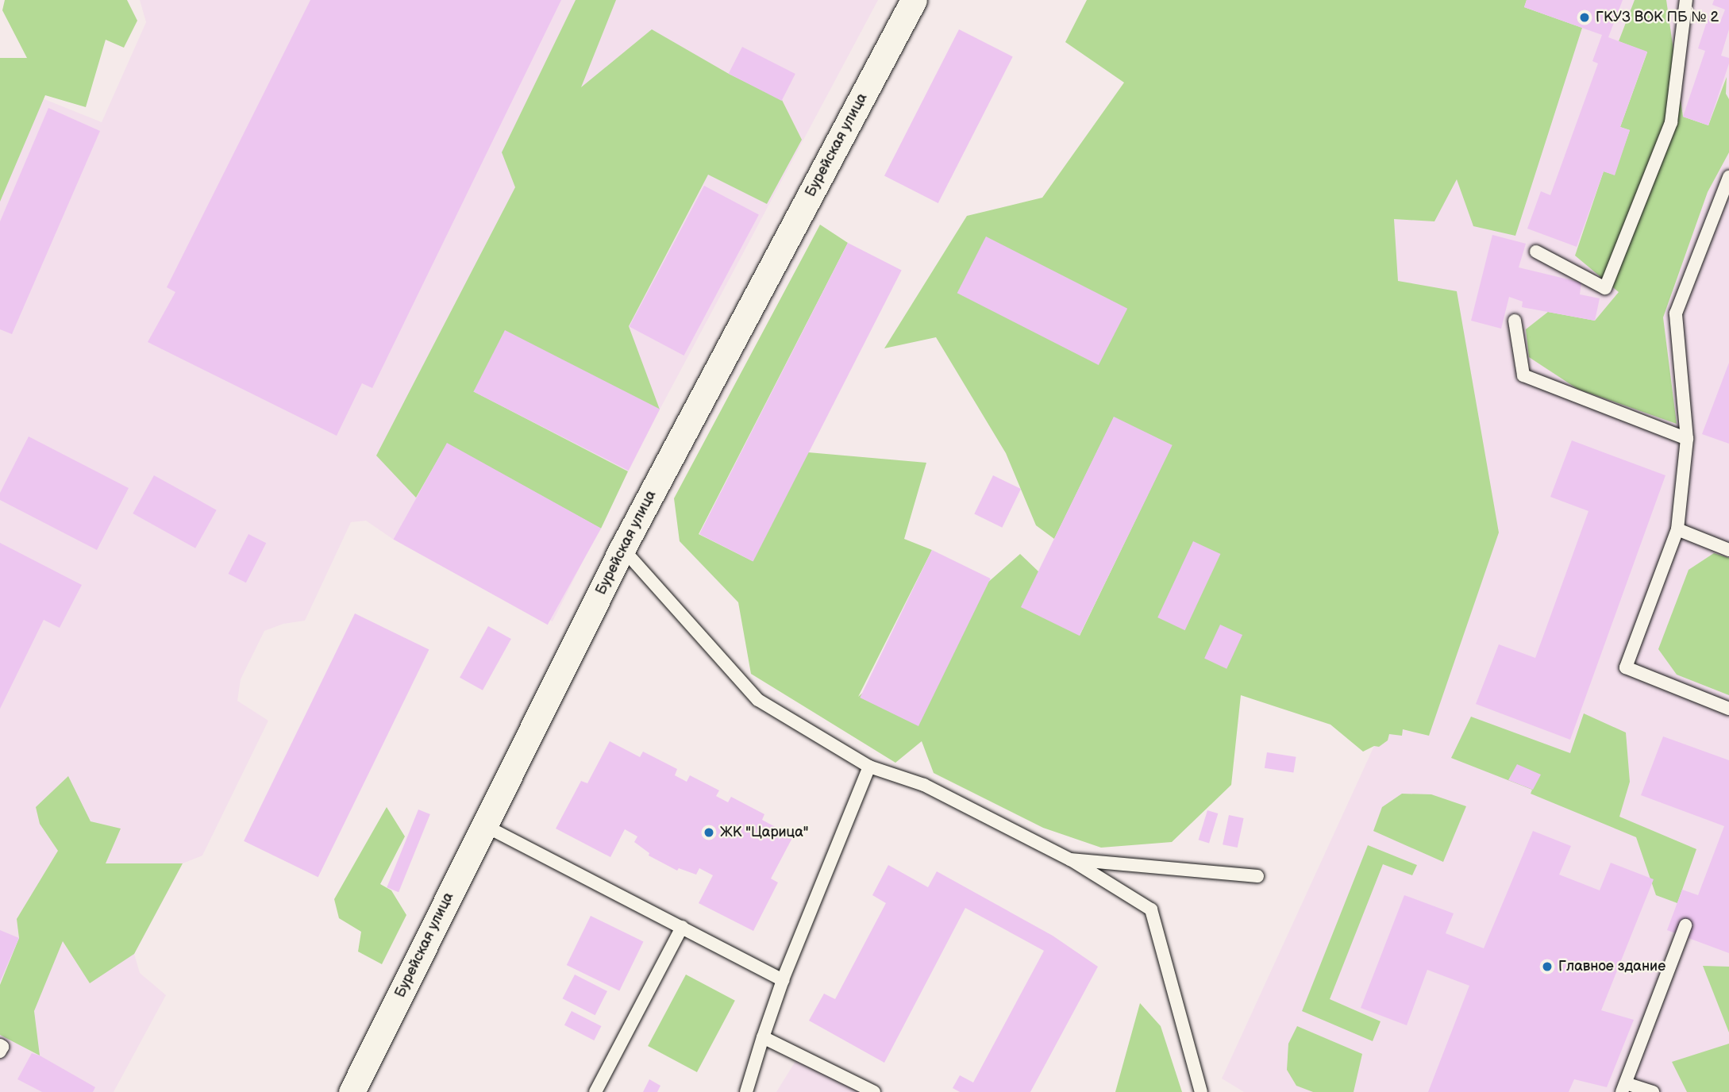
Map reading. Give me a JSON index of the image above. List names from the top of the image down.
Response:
{
  "streets": {
    "street": ["Бурейская улица"]
  },
  "places": ["ГКУЗ ВОК ПБ № 2", "ЖК \"Царица\"", "Главное здание"]
}
